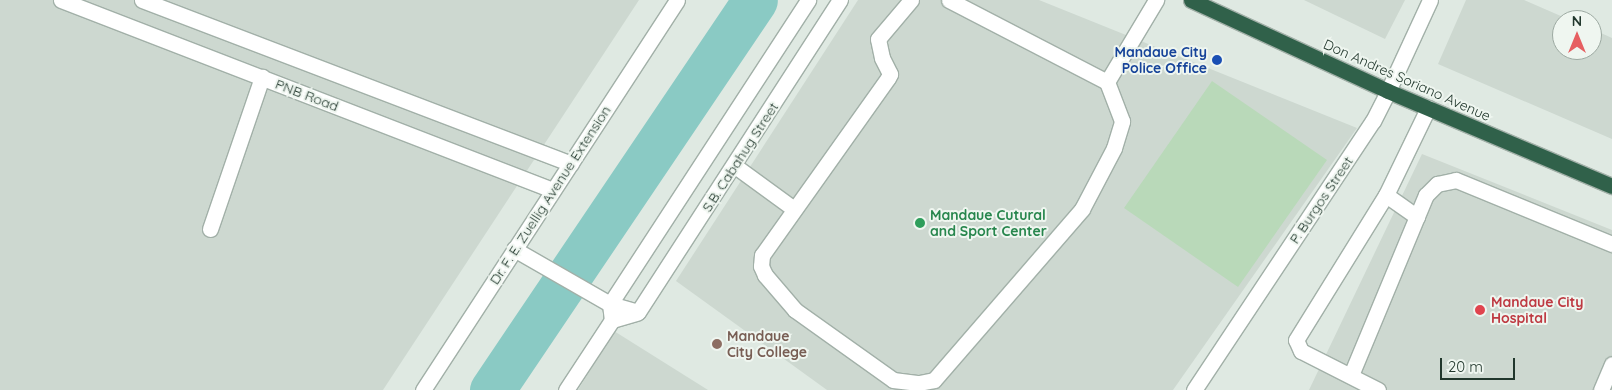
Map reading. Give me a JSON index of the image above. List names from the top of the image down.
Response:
{
  "streets": {
    "highway": ["Don Andres Soriano Avenue"],
    "street": [
      "PNB Road",
      "S.B. Cabahug Street",
      "Dr. F. E. Zuellig Avenue Extension",
      "P. Burgos Street"
    ]
  },
  "crossings": [
    ["Don Andres Soriano Avenue", "P. Burgos Street"],
    ["PNB Road", "Dr. F. E. Zuellig Avenue Extension"]
  ],
  "places": [
    "Mandaue City Police Office",
    "Mandaue Cutural and Sport Center",
    "Mandaue City Hospital",
    "Mandaue City College"
  ],
  "scale_bar": "20 m",
  "north": "top"
}
